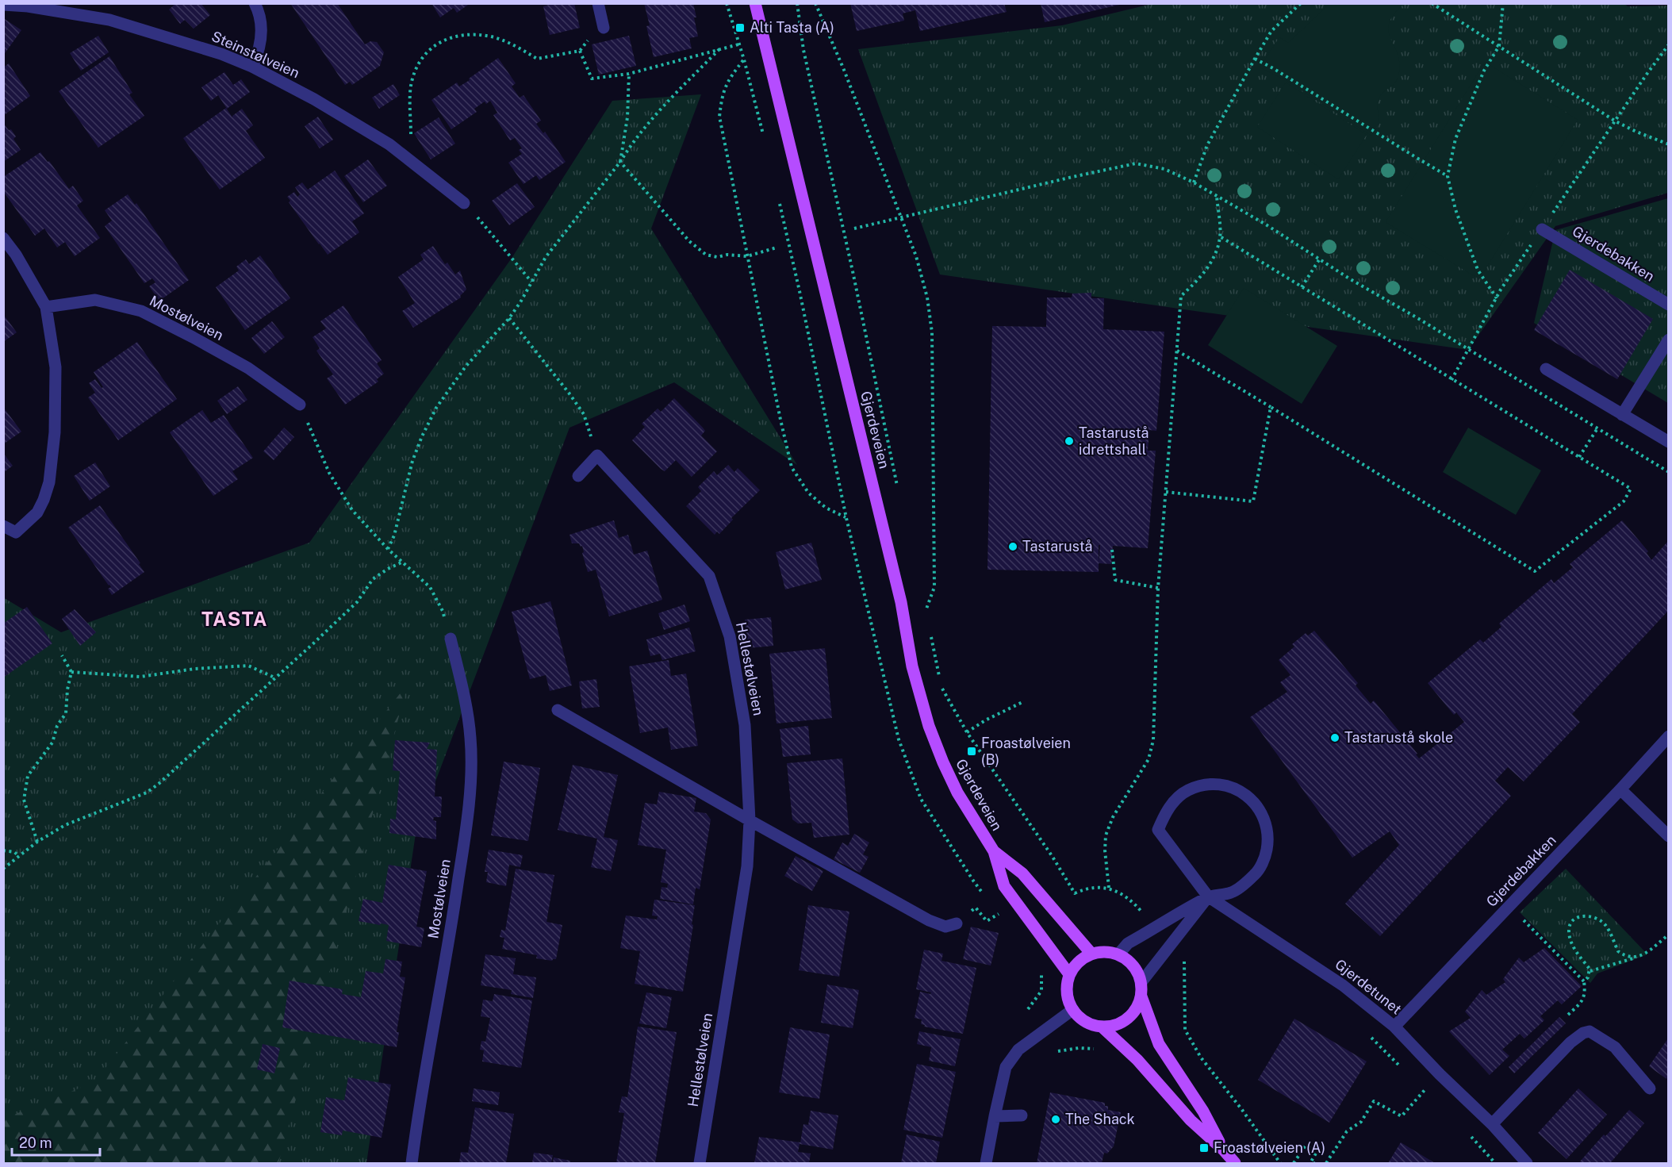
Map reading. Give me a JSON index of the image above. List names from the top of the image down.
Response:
{
  "streets": {
    "main road": ["Gjerdeveien"],
    "street": [
      "Steinstølveien",
      "Gjerdebakken",
      "Mostølveien",
      "Hellestølveien",
      "Gjerdetunet"
    ]
  },
  "crossings": [
    ["Gjerdebakken", "Gjerdetunet"]
  ],
  "districts": ["TASTA"],
  "places": {
    "transit": ["Alti Tasta (A)", "Froastølveien (B)", "Froastølveien (A)"],
    "other": [
      "Tastarustå idrettshall",
      "Tastarustå",
      "Tastarustå skole",
      "The Shack"
    ]
  },
  "scale_bar": "20 m"
}
